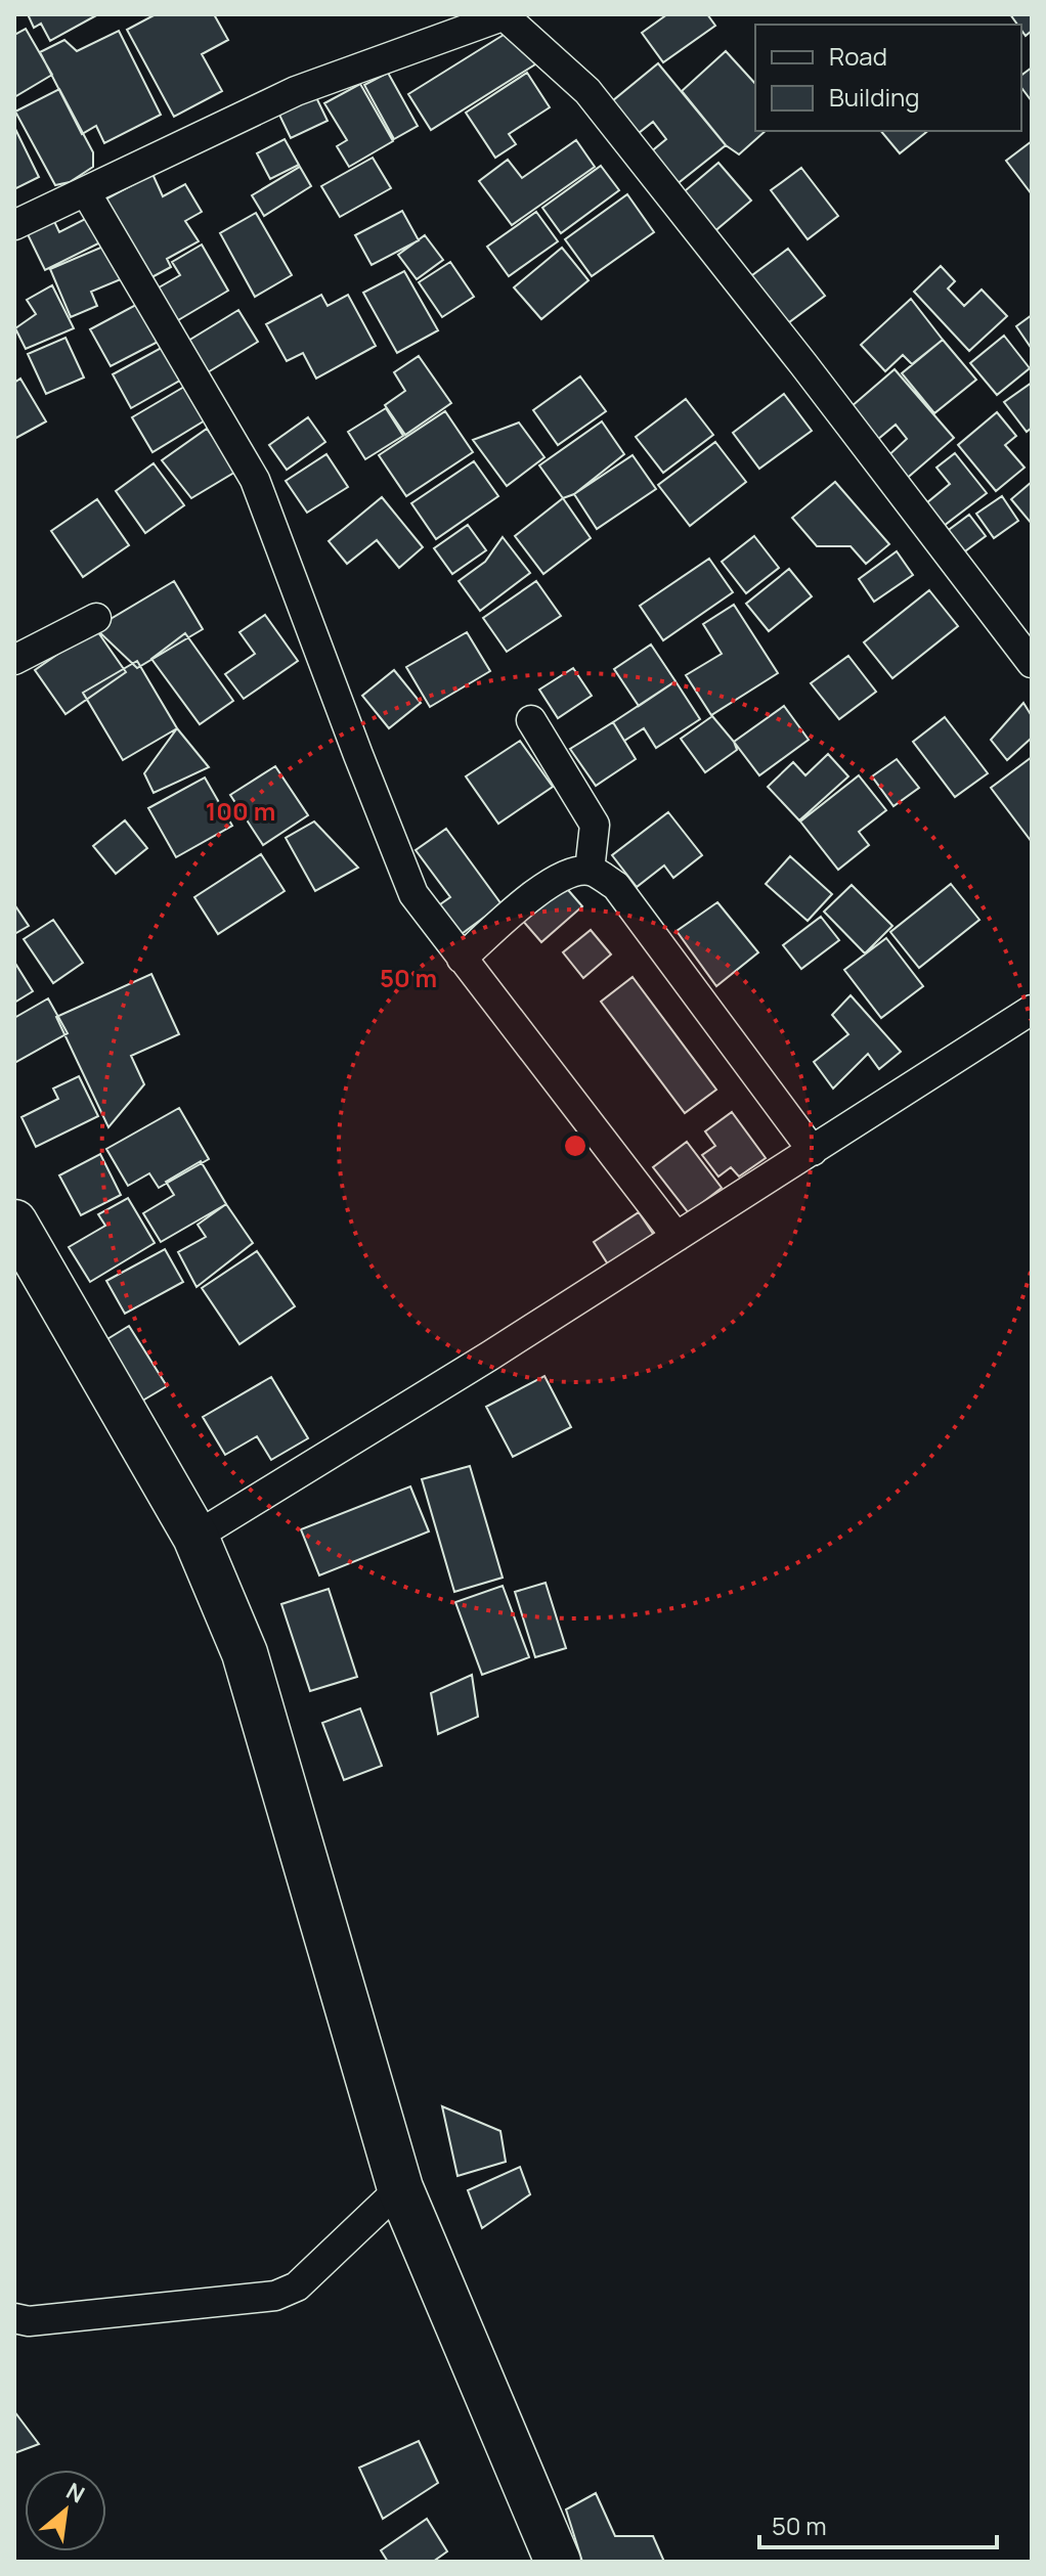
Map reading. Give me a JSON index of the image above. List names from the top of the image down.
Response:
{
  "legend": ["Road", "Building"],
  "scale_bar": "50 m",
  "north": "top right",
  "rings": ["100 m", "50 m"]
}
